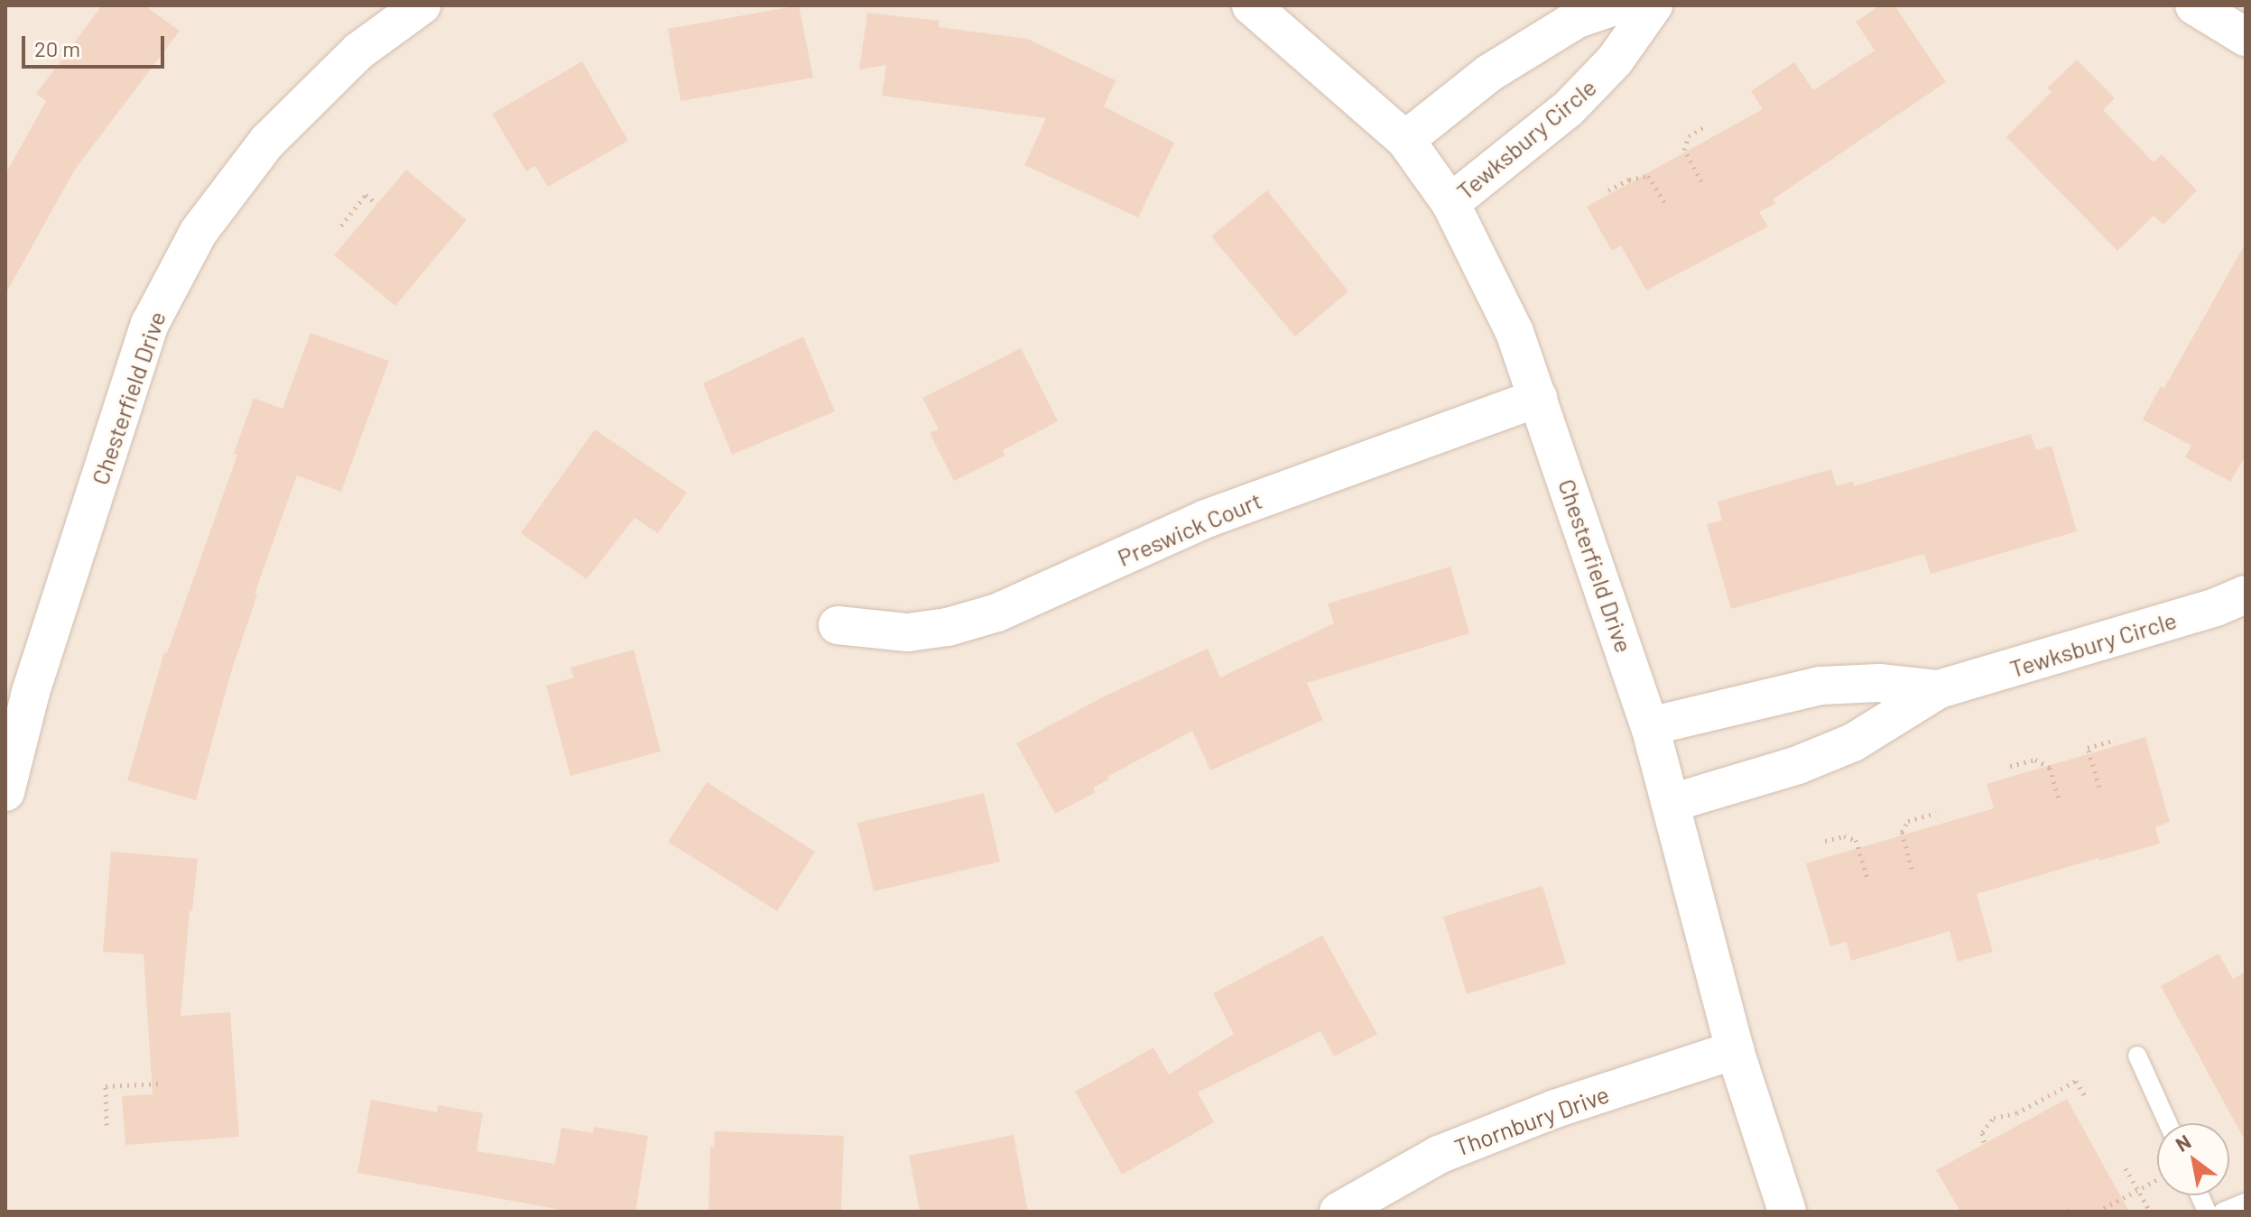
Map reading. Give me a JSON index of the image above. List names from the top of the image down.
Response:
{
  "streets": {
    "street": [
      "Tewksbury Circle",
      "Chesterfield Drive",
      "Preswick Court",
      "Thornbury Drive"
    ]
  },
  "crossings": [
    ["Tewksbury Circle", "Chesterfield Drive"],
    ["Chesterfield Drive", "Preswick Court"],
    ["Chesterfield Drive", "Thornbury Drive"]
  ],
  "scale_bar": "20 m",
  "north": "top left"
}
